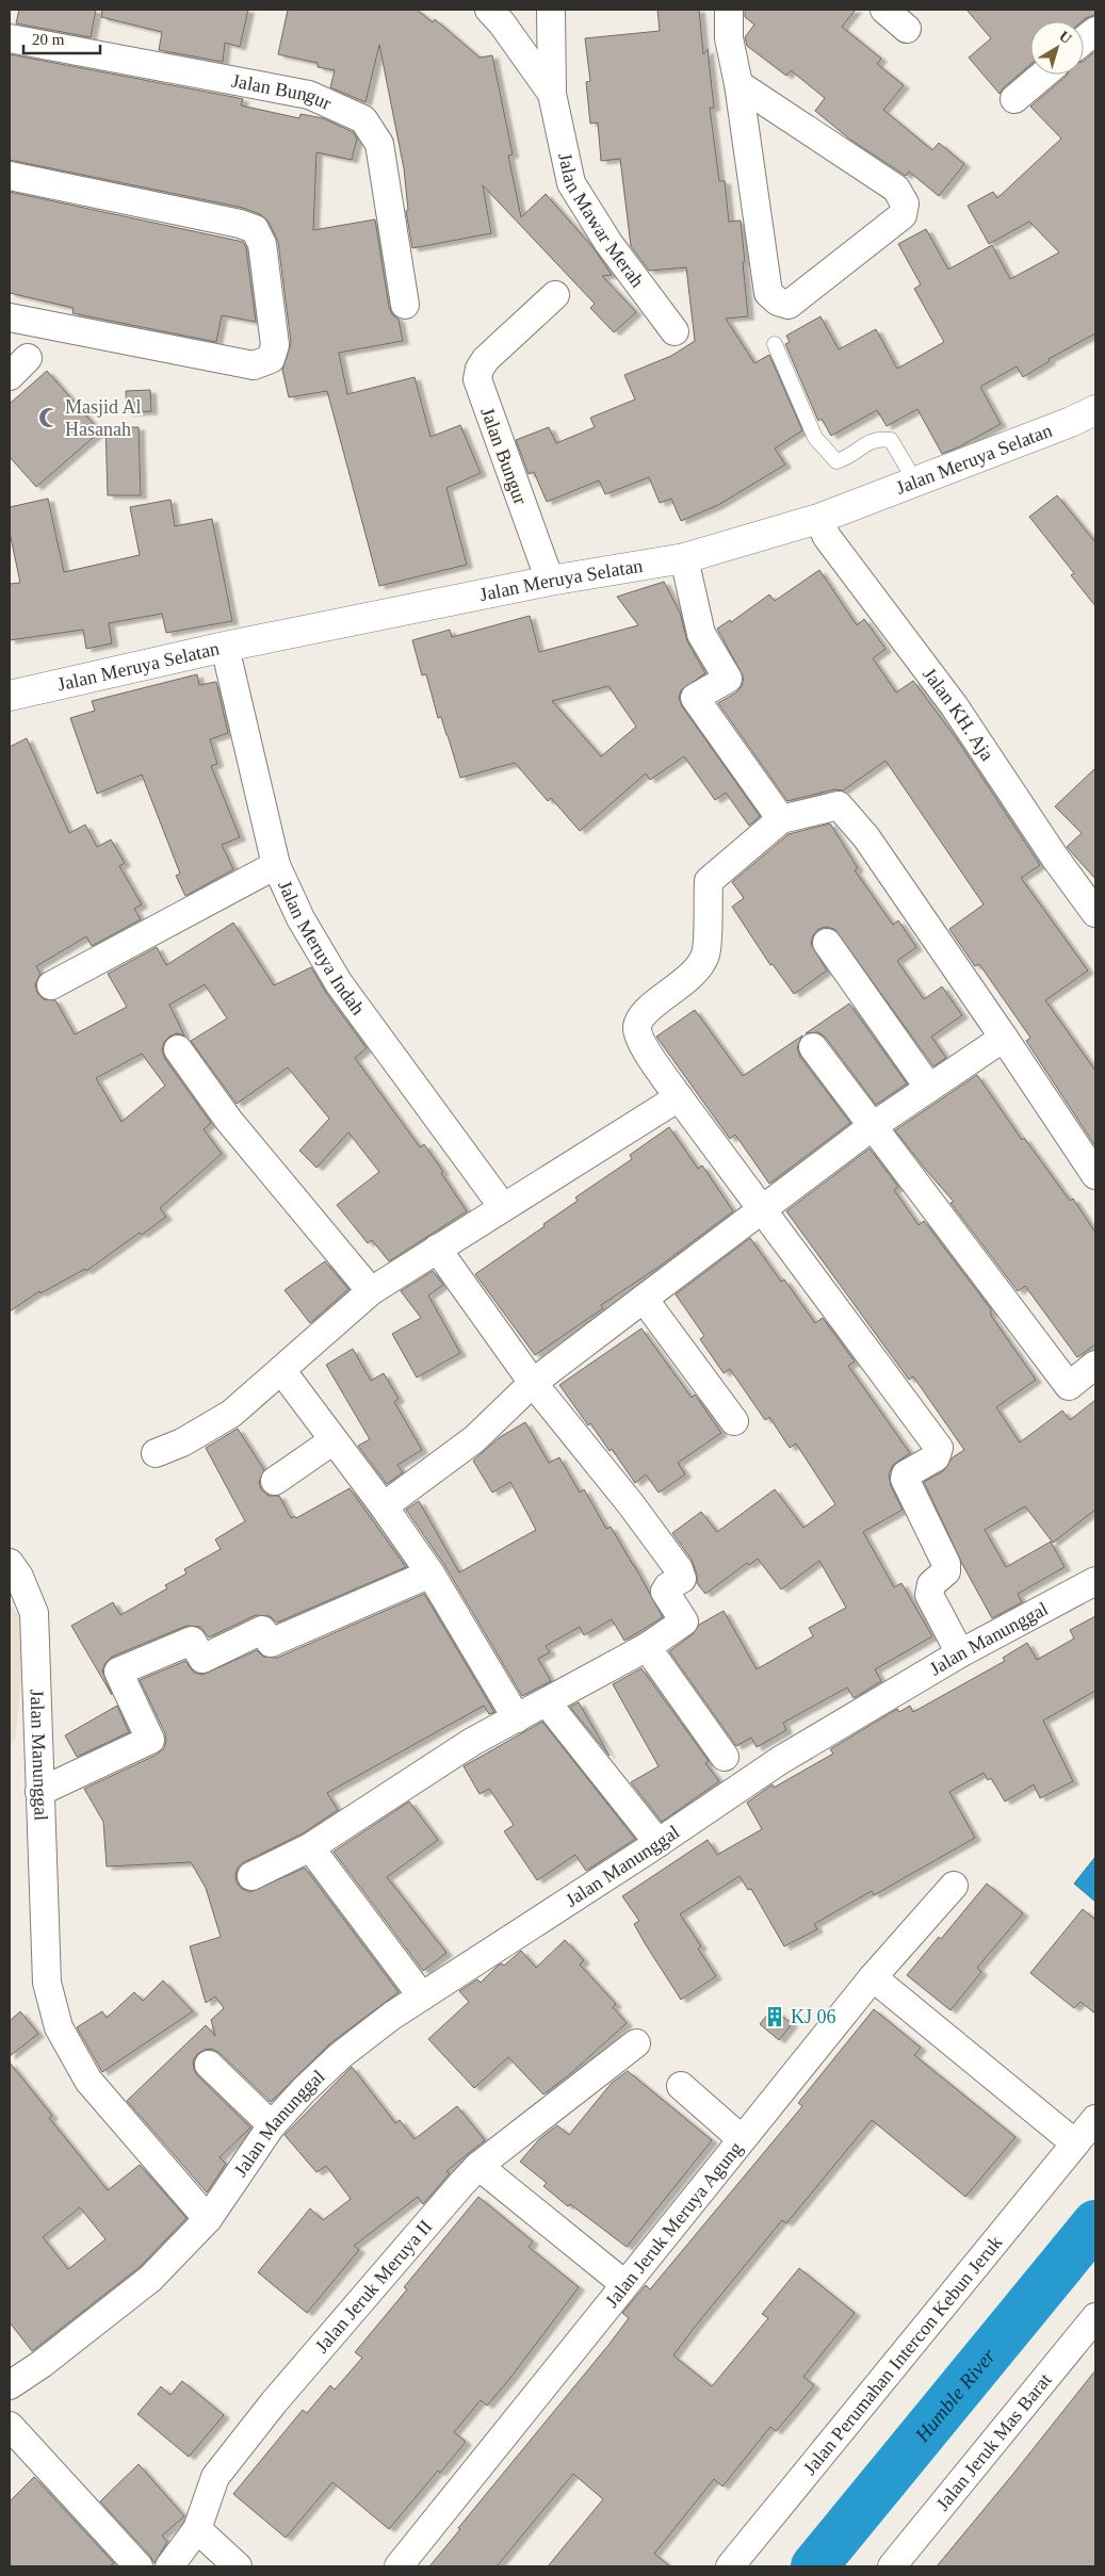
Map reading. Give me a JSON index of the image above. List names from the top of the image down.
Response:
{
  "streets": {
    "main road": ["Jalan Meruya Selatan"],
    "street": [
      "Jalan Bungur",
      "Jalan Mawar Merah",
      "Jalan KH. Aja",
      "Jalan Meruya Indah",
      "Jalan Manunggal",
      "Jalan Jeruk Meruya Agung",
      "Jalan Jeruk Meruya II",
      "Jalan Perumahan Intercon Kebun Jeruk",
      "Jalan Jeruk Mas Barat"
    ]
  },
  "crossings": [
    ["Jalan Bungur", "Jalan Meruya Selatan"],
    ["Jalan Meruya Selatan", "Jalan KH. Aja"],
    ["Jalan Meruya Selatan", "Jalan Meruya Indah"]
  ],
  "water": ["Humble River"],
  "places": {
    "mosque": ["Masjid Al Hasanah"],
    "building": ["KJ 06"]
  },
  "scale_bar": "20 m",
  "north": "top right"
}
